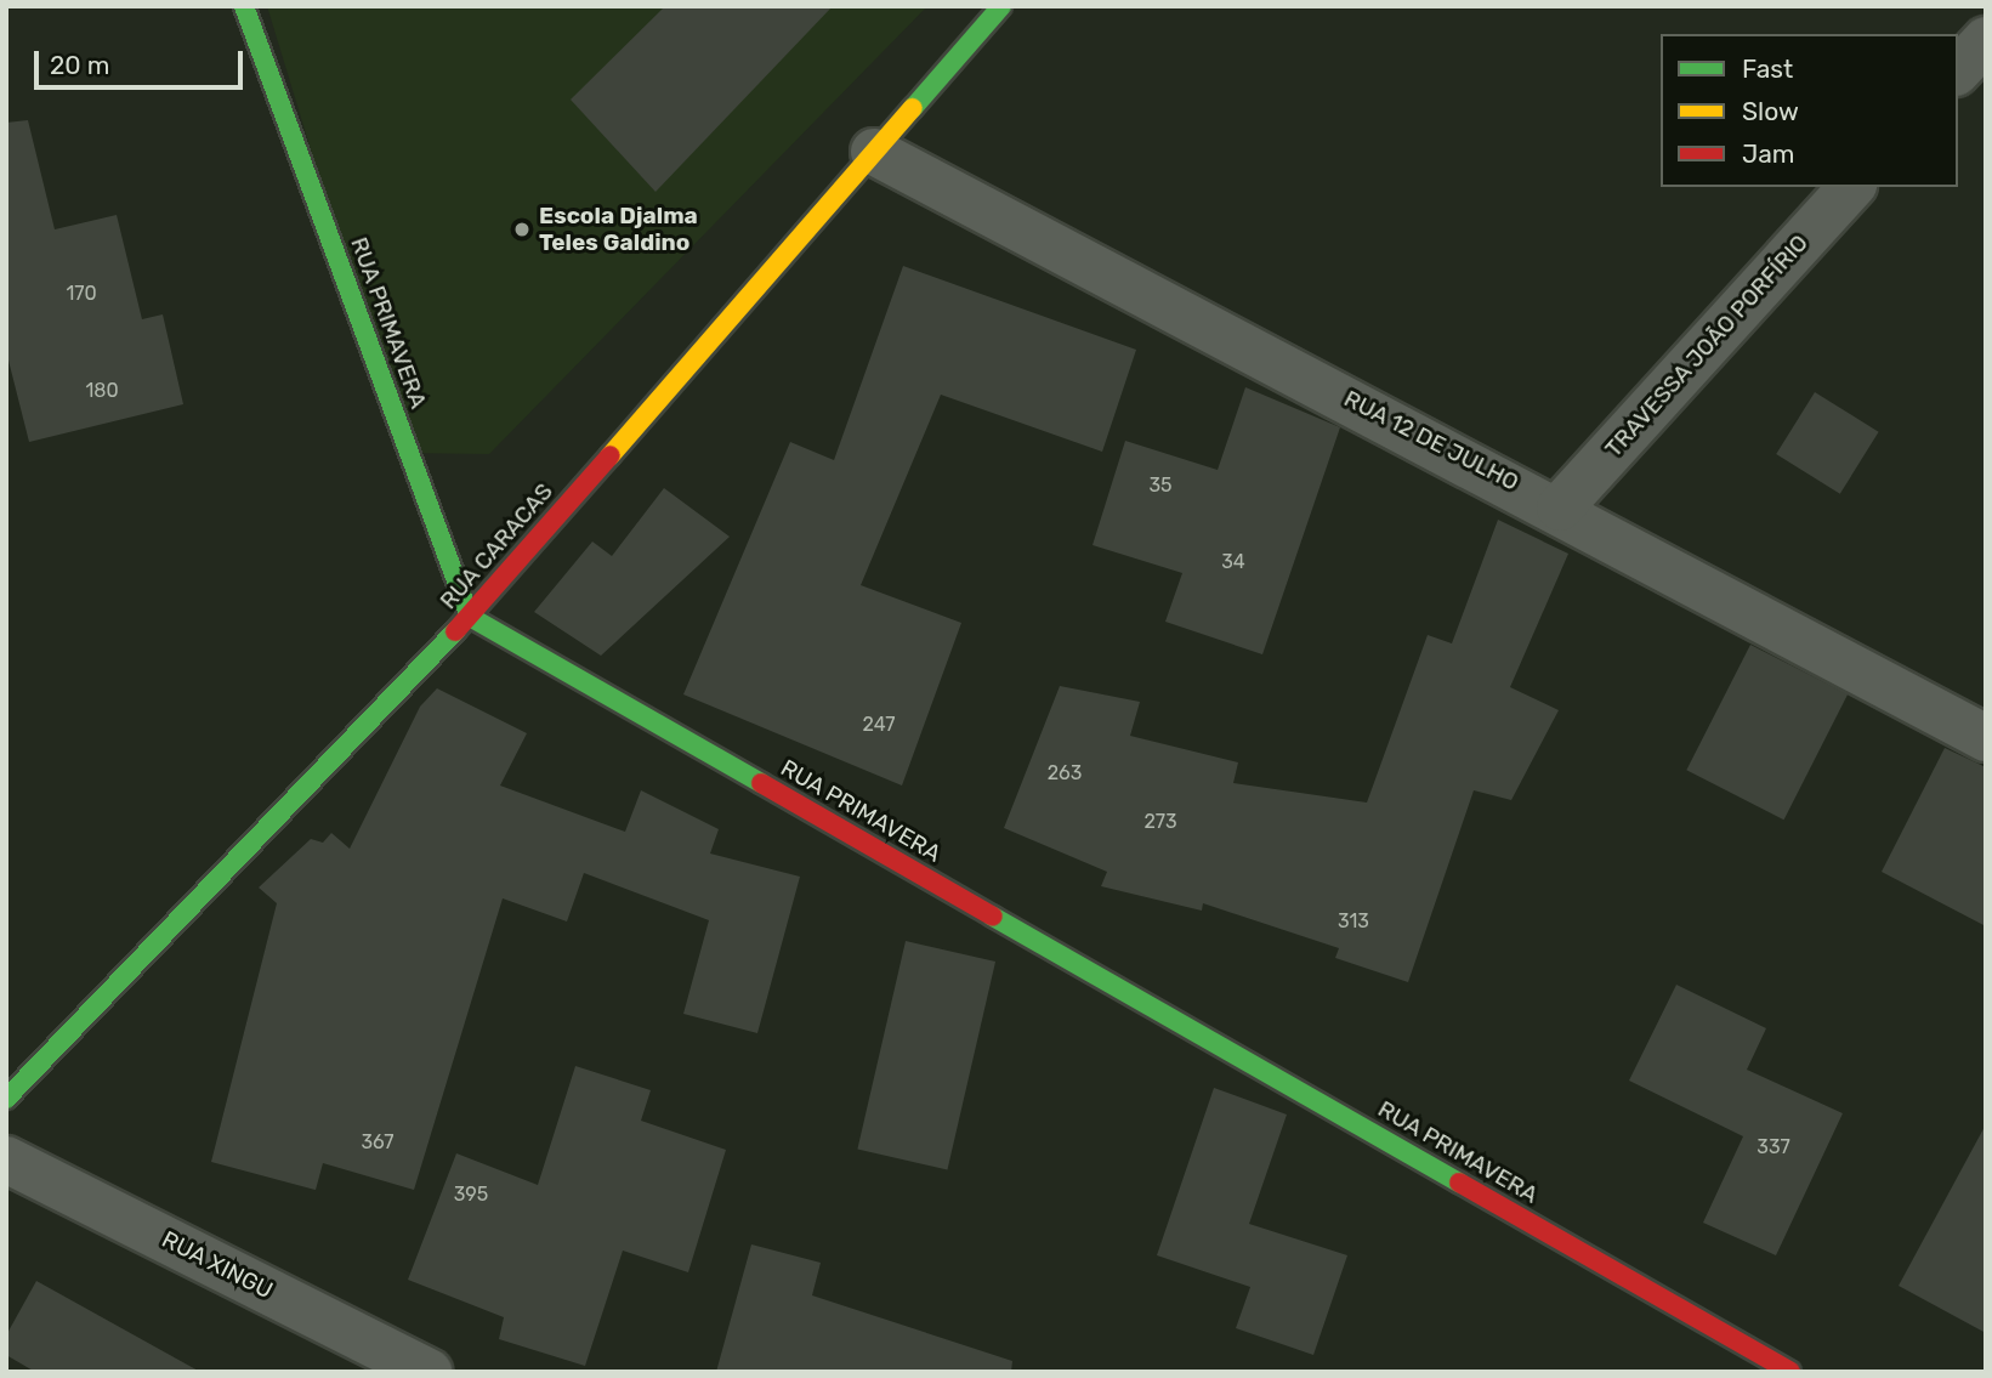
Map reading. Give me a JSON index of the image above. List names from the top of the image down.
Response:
{
  "streets": {
    "street": [
      "RUA PRIMAVERA",
      "TRAVESSA JOÃO PORFÍRIO",
      "RUA 12 DE JULHO",
      "RUA CARACAS",
      "RUA XINGU"
    ]
  },
  "crossings": [
    ["RUA PRIMAVERA", "RUA CARACAS"],
    ["TRAVESSA JOÃO PORFÍRIO", "RUA 12 DE JULHO"],
    ["RUA 12 DE JULHO", "RUA CARACAS"]
  ],
  "places": ["Escola Djalma Teles Galdino"],
  "house_numbers": [
    "170",
    "180",
    "35",
    "34",
    "247",
    "263",
    "273",
    "313",
    "367",
    "337",
    "395"
  ],
  "legend": ["Fast", "Slow", "Jam"],
  "scale_bar": "20 m"
}
